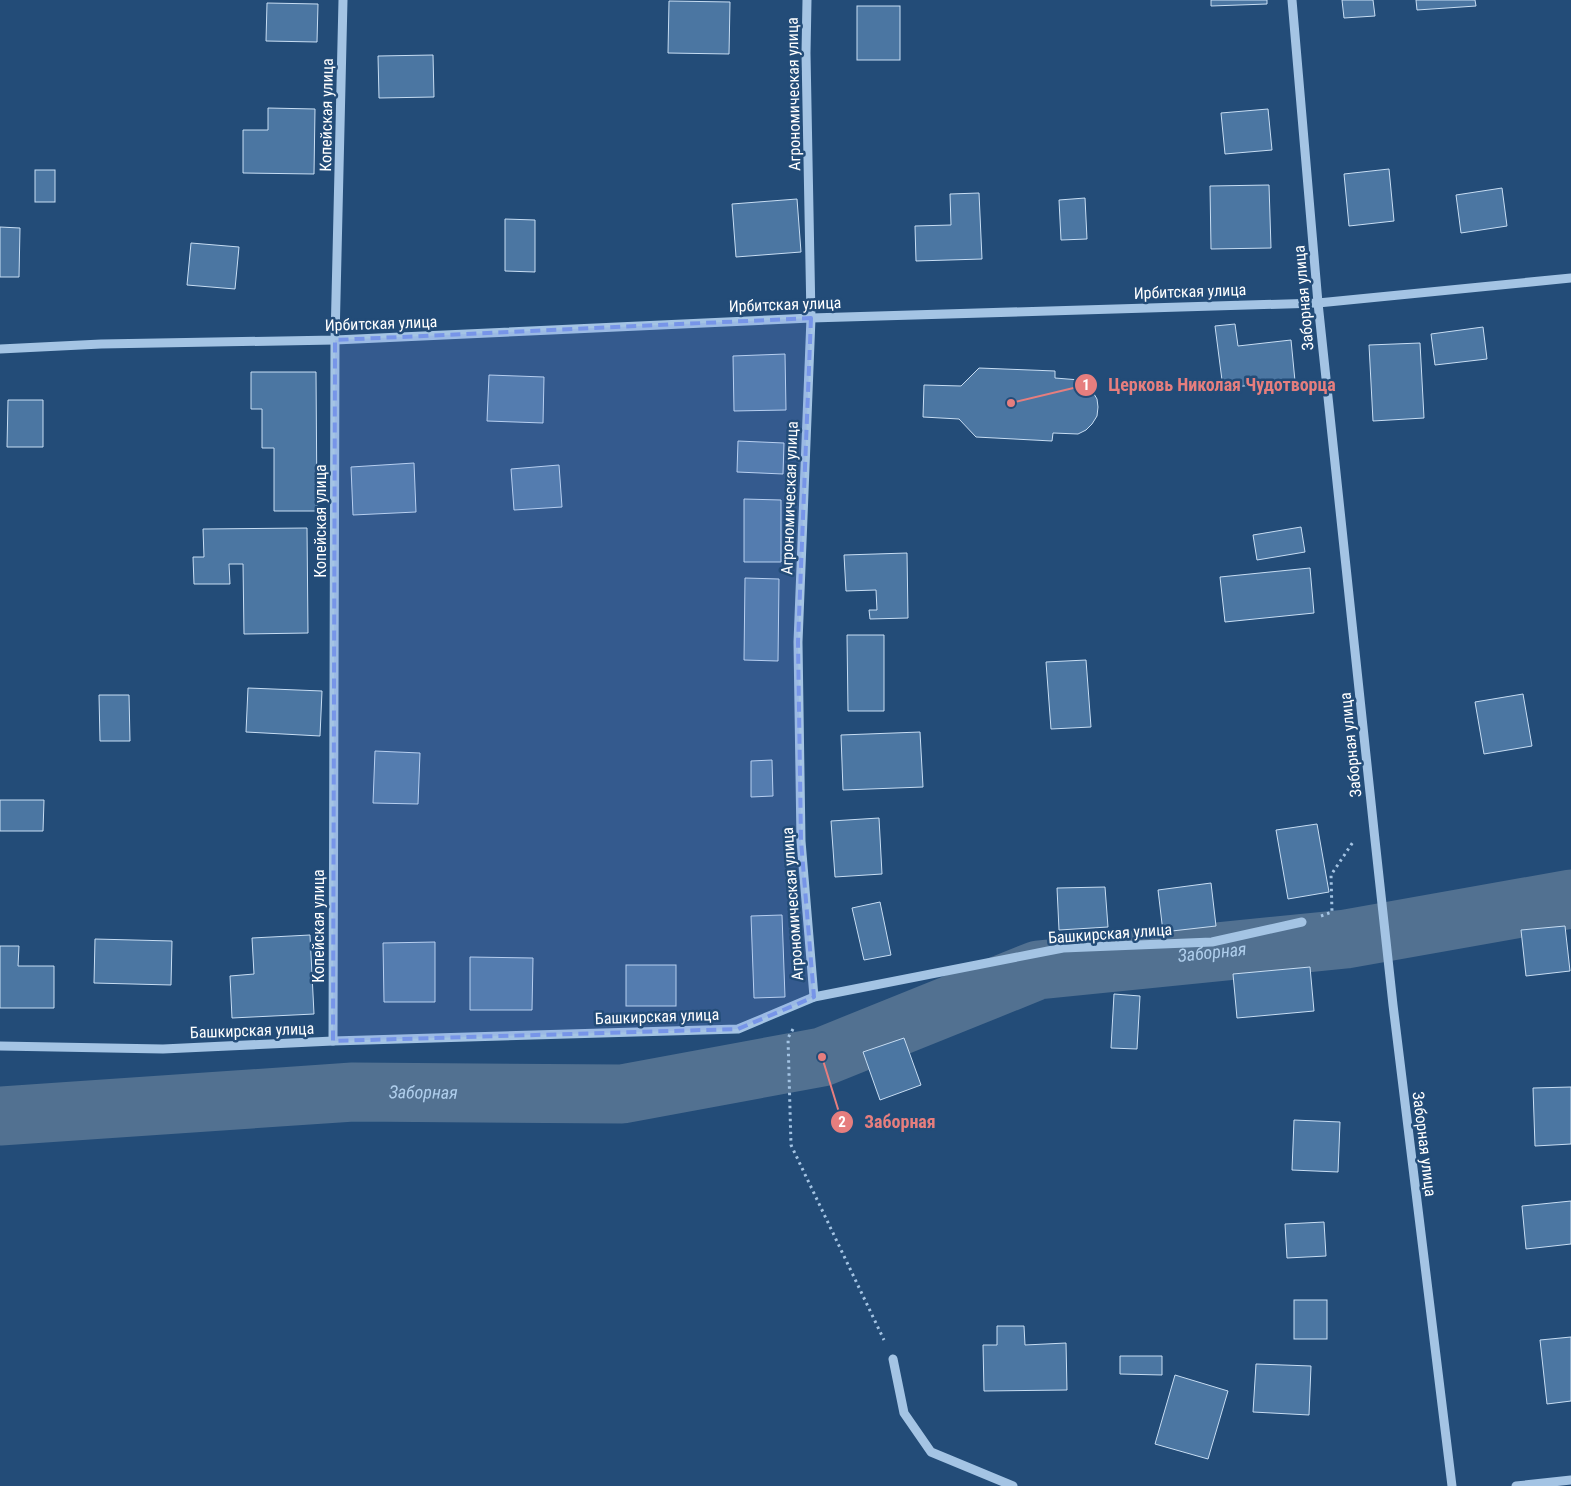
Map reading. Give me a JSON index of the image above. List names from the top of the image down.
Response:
{
  "streets": {
    "street": [
      "Агрономическая улица",
      "Копейская улица",
      "Ирбитская улица",
      "Заборная улица",
      "Башкирская улица"
    ]
  },
  "crossings": [
    ["Агрономическая улица", "Ирбитская улица"],
    ["Агрономическая улица", "Башкирская улица"],
    ["Копейская улица", "Ирбитская улица"],
    ["Копейская улица", "Башкирская улица"],
    ["Ирбитская улица", "Заборная улица"]
  ],
  "water": ["Заборная"],
  "places": ["Церковь Николая Чудотворца", "Заборная"]
}
